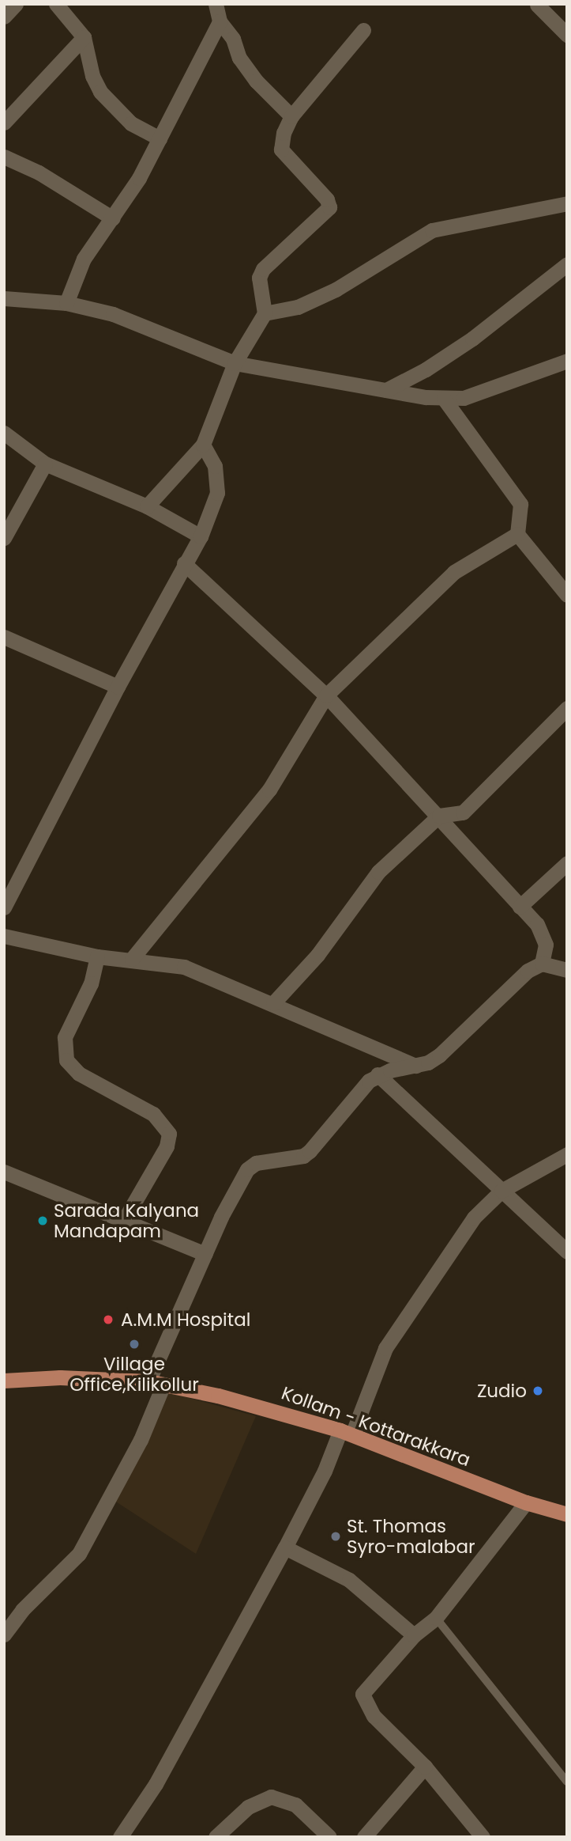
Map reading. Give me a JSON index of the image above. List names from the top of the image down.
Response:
{
  "streets": {
    "main road": ["Kollam - Kottarakkara"]
  },
  "places": [
    "Sarada Kalyana Mandapam",
    "A.M.M Hospital",
    "Village Office,Kilikollur",
    "Zudio",
    "St. Thomas Syro-malabar"
  ]
}
